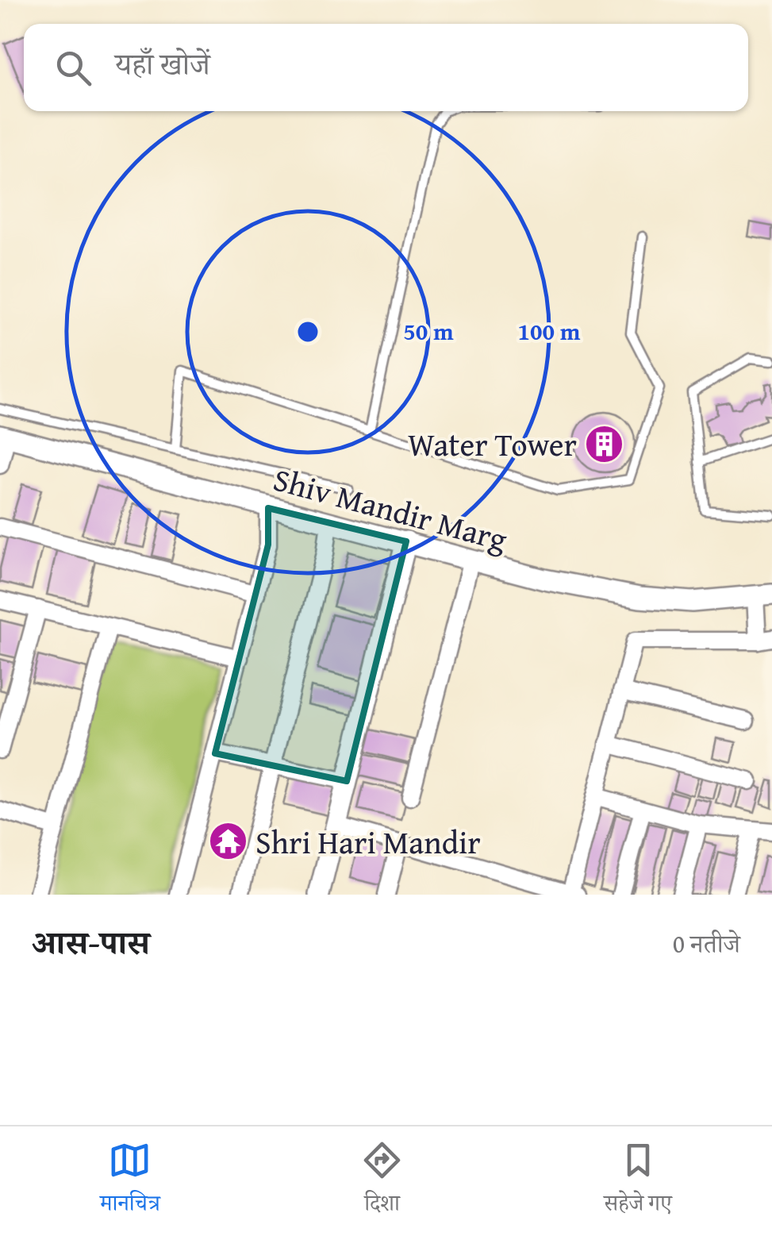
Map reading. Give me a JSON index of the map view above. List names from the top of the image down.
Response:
{
  "streets": {
    "street": ["Shiv Mandir Marg"]
  },
  "places": {
    "building": ["Water Tower"],
    "temple": ["Shri Hari Mandir"]
  },
  "page": {
    "search": "यहाँ खोजें",
    "heading": ["आस-पास", "0 नतीजे"],
    "nav": ["मानचित्र", "दिशा", "सहेजे गए"]
  },
  "rings": ["50 m", "100 m"]
}
